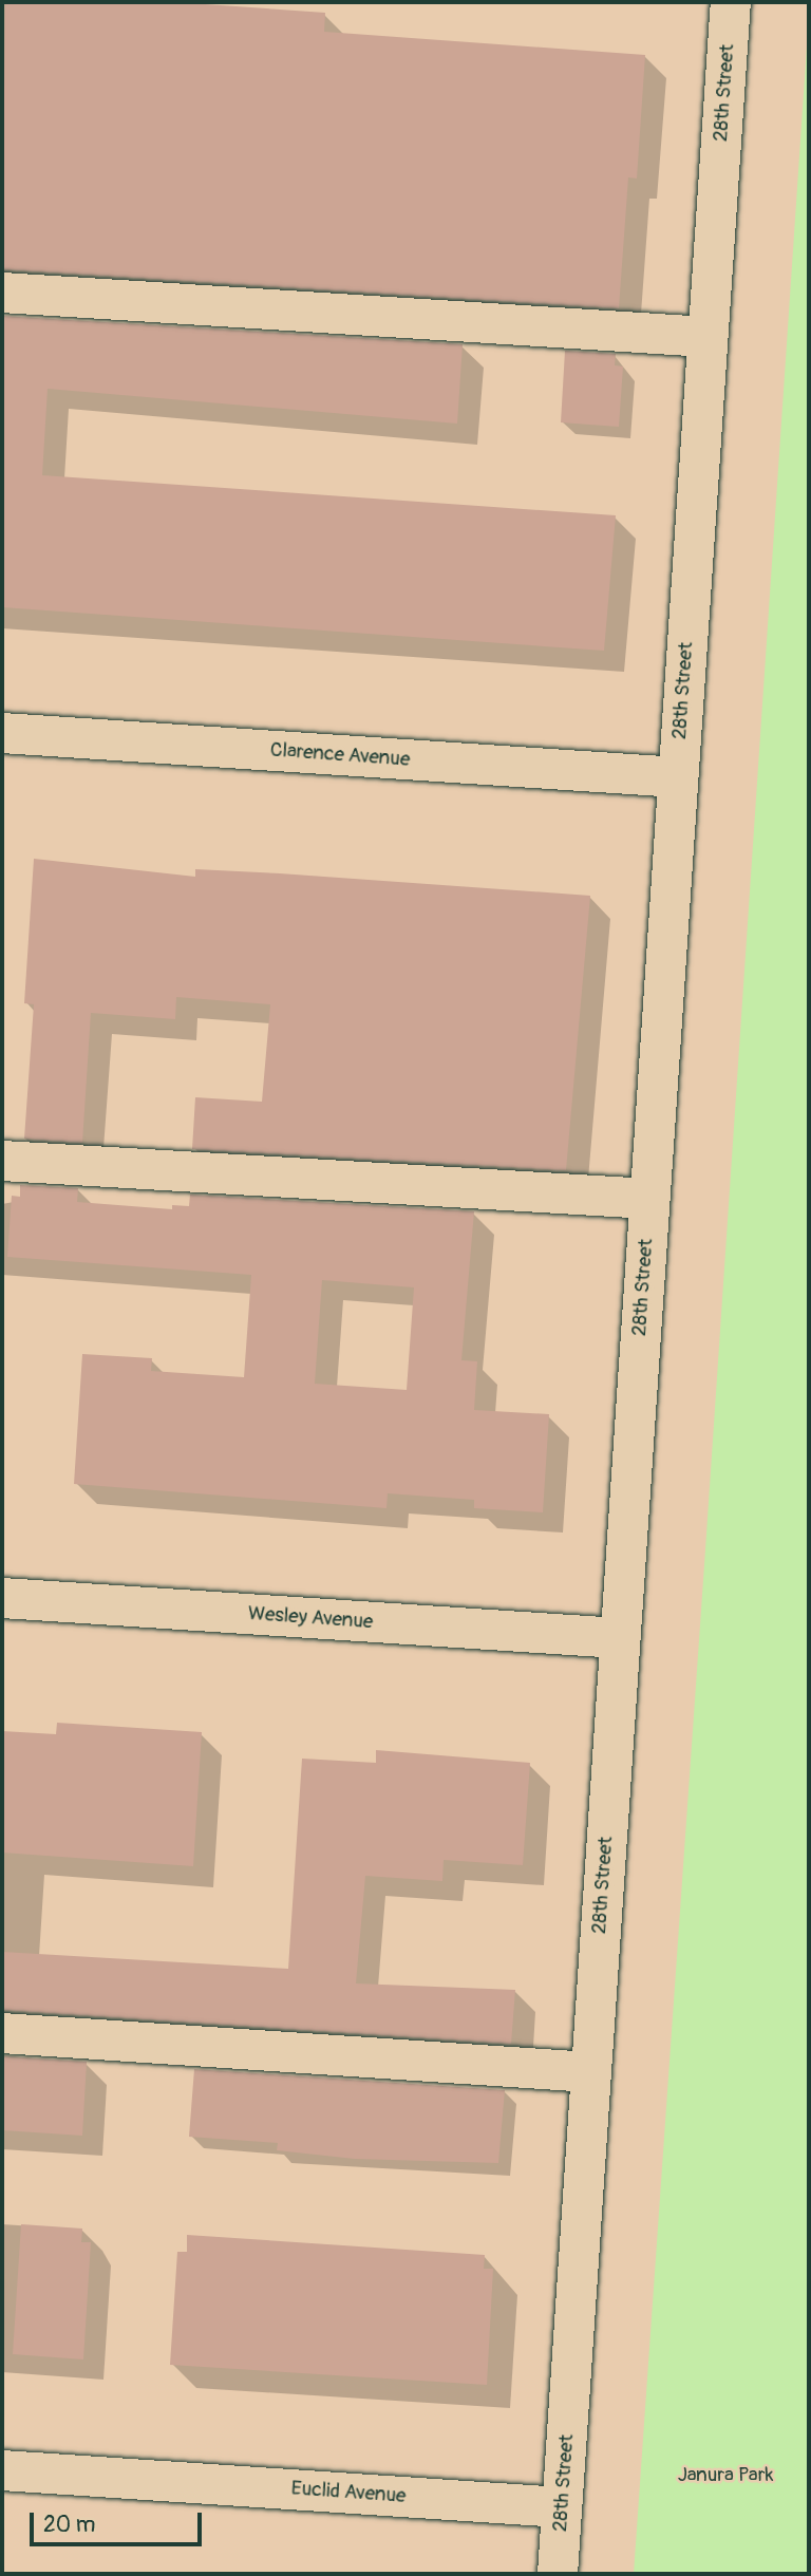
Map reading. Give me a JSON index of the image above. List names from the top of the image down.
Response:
{
  "streets": {
    "street": [
      "28th Street",
      "Clarence Avenue",
      "Wesley Avenue",
      "Euclid Avenue"
    ]
  },
  "crossings": [
    ["28th Street", "Clarence Avenue"],
    ["28th Street", "Wesley Avenue"],
    ["28th Street", "Euclid Avenue"]
  ],
  "parks": ["Janura Park"],
  "scale_bar": "20 m"
}
